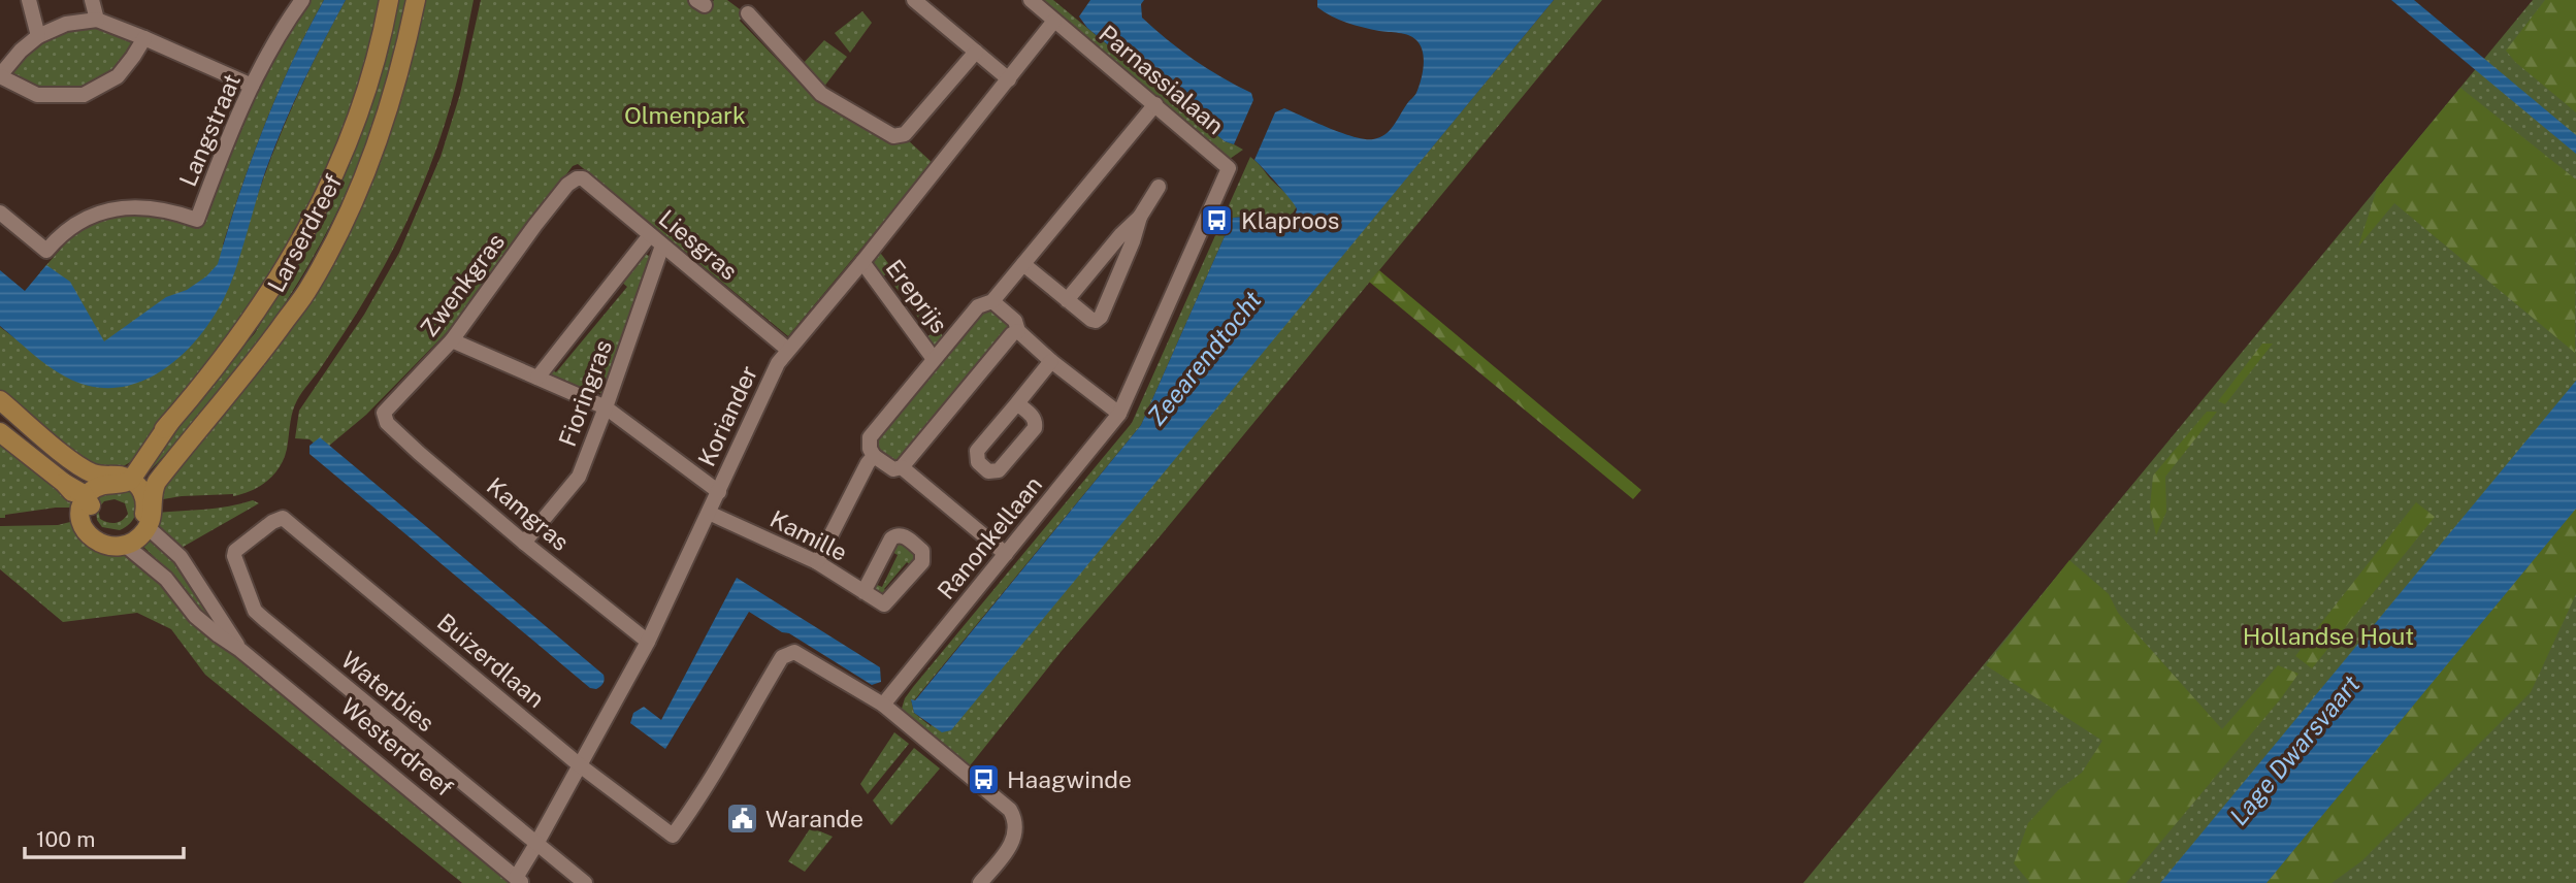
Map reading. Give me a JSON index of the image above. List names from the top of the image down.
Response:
{
  "streets": {
    "main road": ["Larserdreef"],
    "street": [
      "Parnassialaan",
      "Langstraat",
      "Liesgras",
      "Zwenkgras",
      "Ereprijs",
      "Fioringras",
      "Koriander",
      "Kamgras",
      "Kamille",
      "Ranonkellaan",
      "Buizerdlaan",
      "Waterbies",
      "Westerdreef"
    ]
  },
  "crossings": [
    ["Parnassialaan", "Koriander"],
    ["Parnassialaan", "Ranonkellaan"],
    ["Liesgras", "Zwenkgras"],
    ["Liesgras", "Fioringras"],
    ["Liesgras", "Koriander"],
    ["Zwenkgras", "Kamgras"],
    ["Ereprijs", "Koriander"],
    ["Fioringras", "Kamgras"],
    ["Koriander", "Kamgras"],
    ["Koriander", "Kamille"],
    ["Koriander", "Buizerdlaan"],
    ["Koriander", "Waterbies"],
    ["Koriander", "Westerdreef"],
    ["Ranonkellaan", "Buizerdlaan"],
    ["Buizerdlaan", "Waterbies"]
  ],
  "water": ["Zeearendtocht", "Lage Dwarsvaart"],
  "parks": ["Olmenpark", "Hollandse Hout"],
  "places": {
    "bus stop": ["Klaproos", "Haagwinde"],
    "public building": ["Warande"]
  },
  "scale_bar": "100 m"
}
